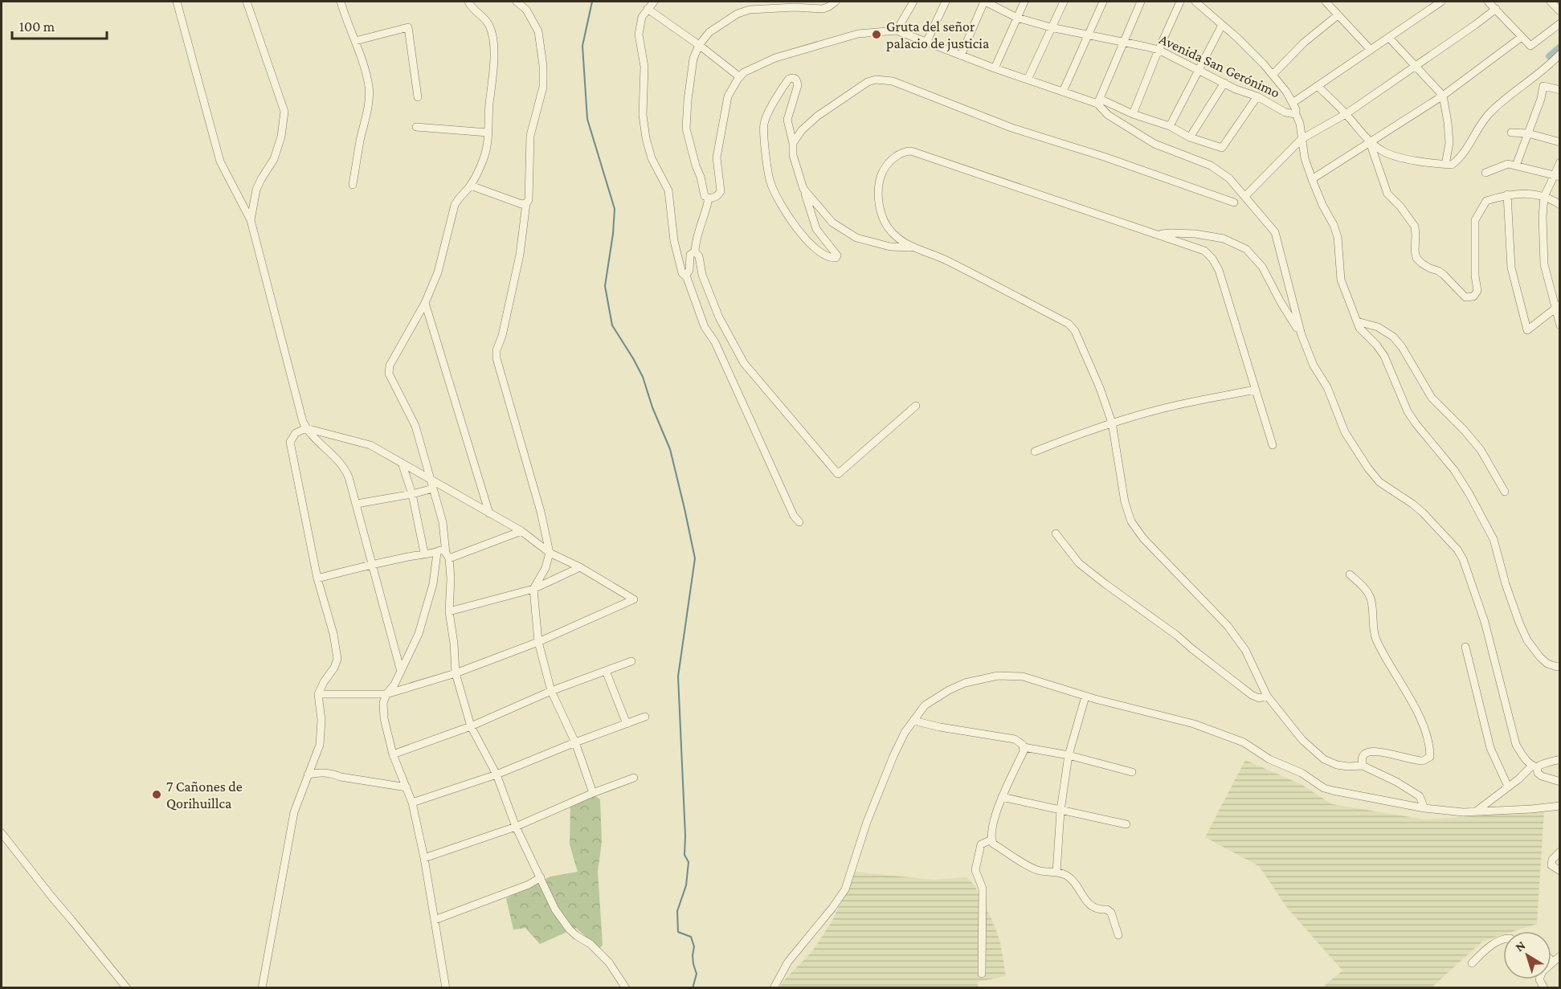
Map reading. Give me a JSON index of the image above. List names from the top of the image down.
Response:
{
  "streets": {
    "street": ["Avenida San Gerónimo"]
  },
  "places": ["Gruta del señor palacio de justicia", "7 Cañones de Qorihuillca"],
  "scale_bar": "100 m",
  "north": "top left"
}
